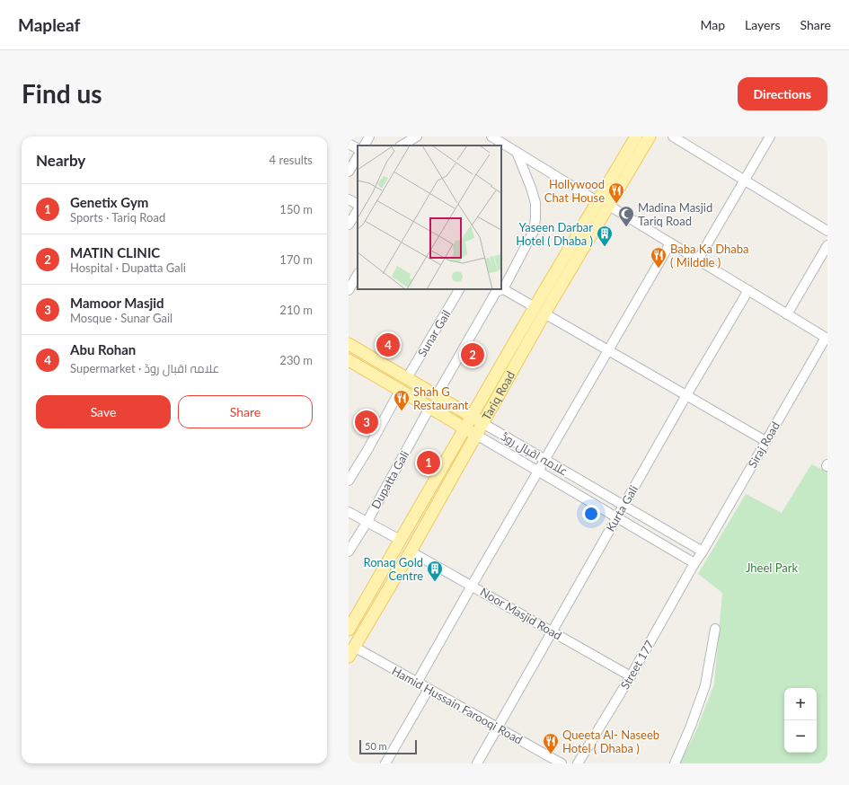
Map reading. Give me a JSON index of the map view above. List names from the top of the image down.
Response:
{
  "streets": {
    "main road": ["Tariq Road", "علامہ اقبال روڈ"],
    "street": [
      "Sunar Gail",
      "Siraj Road",
      "Dupatta Gali",
      "Kurta Gali",
      "Noor Masjid Road",
      "Street 177",
      "Hamid Hussain Farooqi Road"
    ]
  },
  "crossings": [
    ["Sunar Gail", "علامہ اقبال روڈ"],
    ["Tariq Road", "علامہ اقبال روڈ"],
    ["Tariq Road", "Noor Masjid Road"],
    ["Tariq Road", "Hamid Hussain Farooqi Road"],
    ["Siraj Road", "علامہ اقبال روڈ"],
    ["Siraj Road", "Street 177"],
    ["علامہ اقبال روڈ", "Dupatta Gali"],
    ["علامہ اقبال روڈ", "Kurta Gali"],
    ["علامہ اقبال روڈ", "Street 177"],
    ["Kurta Gali", "Noor Masjid Road"],
    ["Kurta Gali", "Hamid Hussain Farooqi Road"],
    ["Noor Masjid Road", "Street 177"]
  ],
  "parks": ["Jheel Park"],
  "places": {
    "restaurant": [
      "Hollywood Chat House",
      "Baba Ka Dhaba ( Milddle )",
      "Shah G Restaurant",
      "Queeta Al- Naseeb Hotel ( Dhaba )"
    ],
    "mosque": ["Madina Masjid Tariq Road"],
    "building": ["Yaseen Darbar Hotel ( Dhaba )", "Ronaq Gold Centre"]
  },
  "scale_bar": "50 m",
  "page": {
    "header": "Mapleaf",
    "nav": ["Map", "Layers", "Share"],
    "buttons": [
      "Directions",
      ["Save", "Share"]
    ],
    "title": "Find us",
    "heading": ["Nearby", "4 results"],
    "list": [
      {
        "mark": "1",
        "name": "Genetix Gym",
        "note": "Sports · Tariq Road",
        "value": "150 m"
      },
      {
        "mark": "2",
        "name": "MATIN CLINIC",
        "note": "Hospital · Dupatta Gali",
        "value": "170 m"
      },
      {
        "mark": "3",
        "name": "Mamoor Masjid",
        "note": "Mosque · Sunar Gail",
        "value": "210 m"
      },
      {
        "mark": "4",
        "name": "Abu Rohan",
        "note": "Supermarket · علامہ اقبال روڈ",
        "value": "230 m"
      }
    ],
    "pins": [
      "4",
      "2",
      "3",
      "1"
    ],
    "map_buttons": ["+", "−"],
    "scale": "50 m"
  }
}
